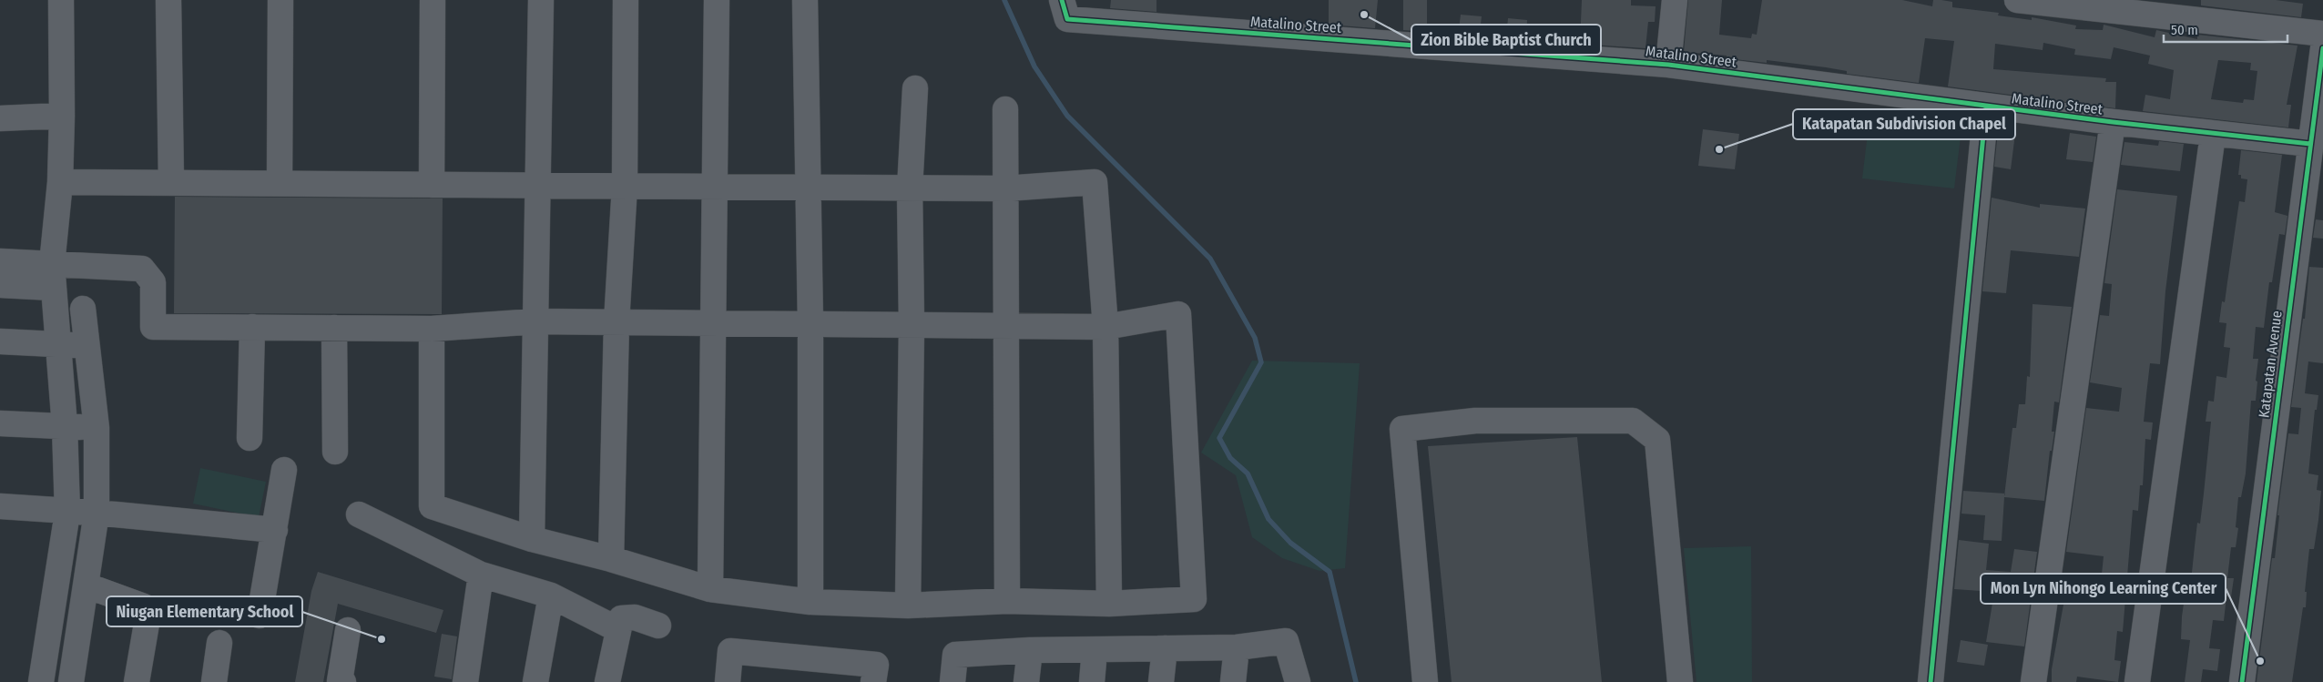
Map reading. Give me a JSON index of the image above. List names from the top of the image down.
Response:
{
  "streets": {
    "street": ["Matalino Street", "Katapatan Avenue"]
  },
  "crossings": [
    ["Matalino Street", "Katapatan Avenue"]
  ],
  "places": [
    "Zion Bible Baptist Church",
    "Katapatan Subdivision Chapel",
    "Niugan Elementary School",
    "Mon Lyn Nihongo Learning Center"
  ],
  "scale_bar": "50 m"
}
